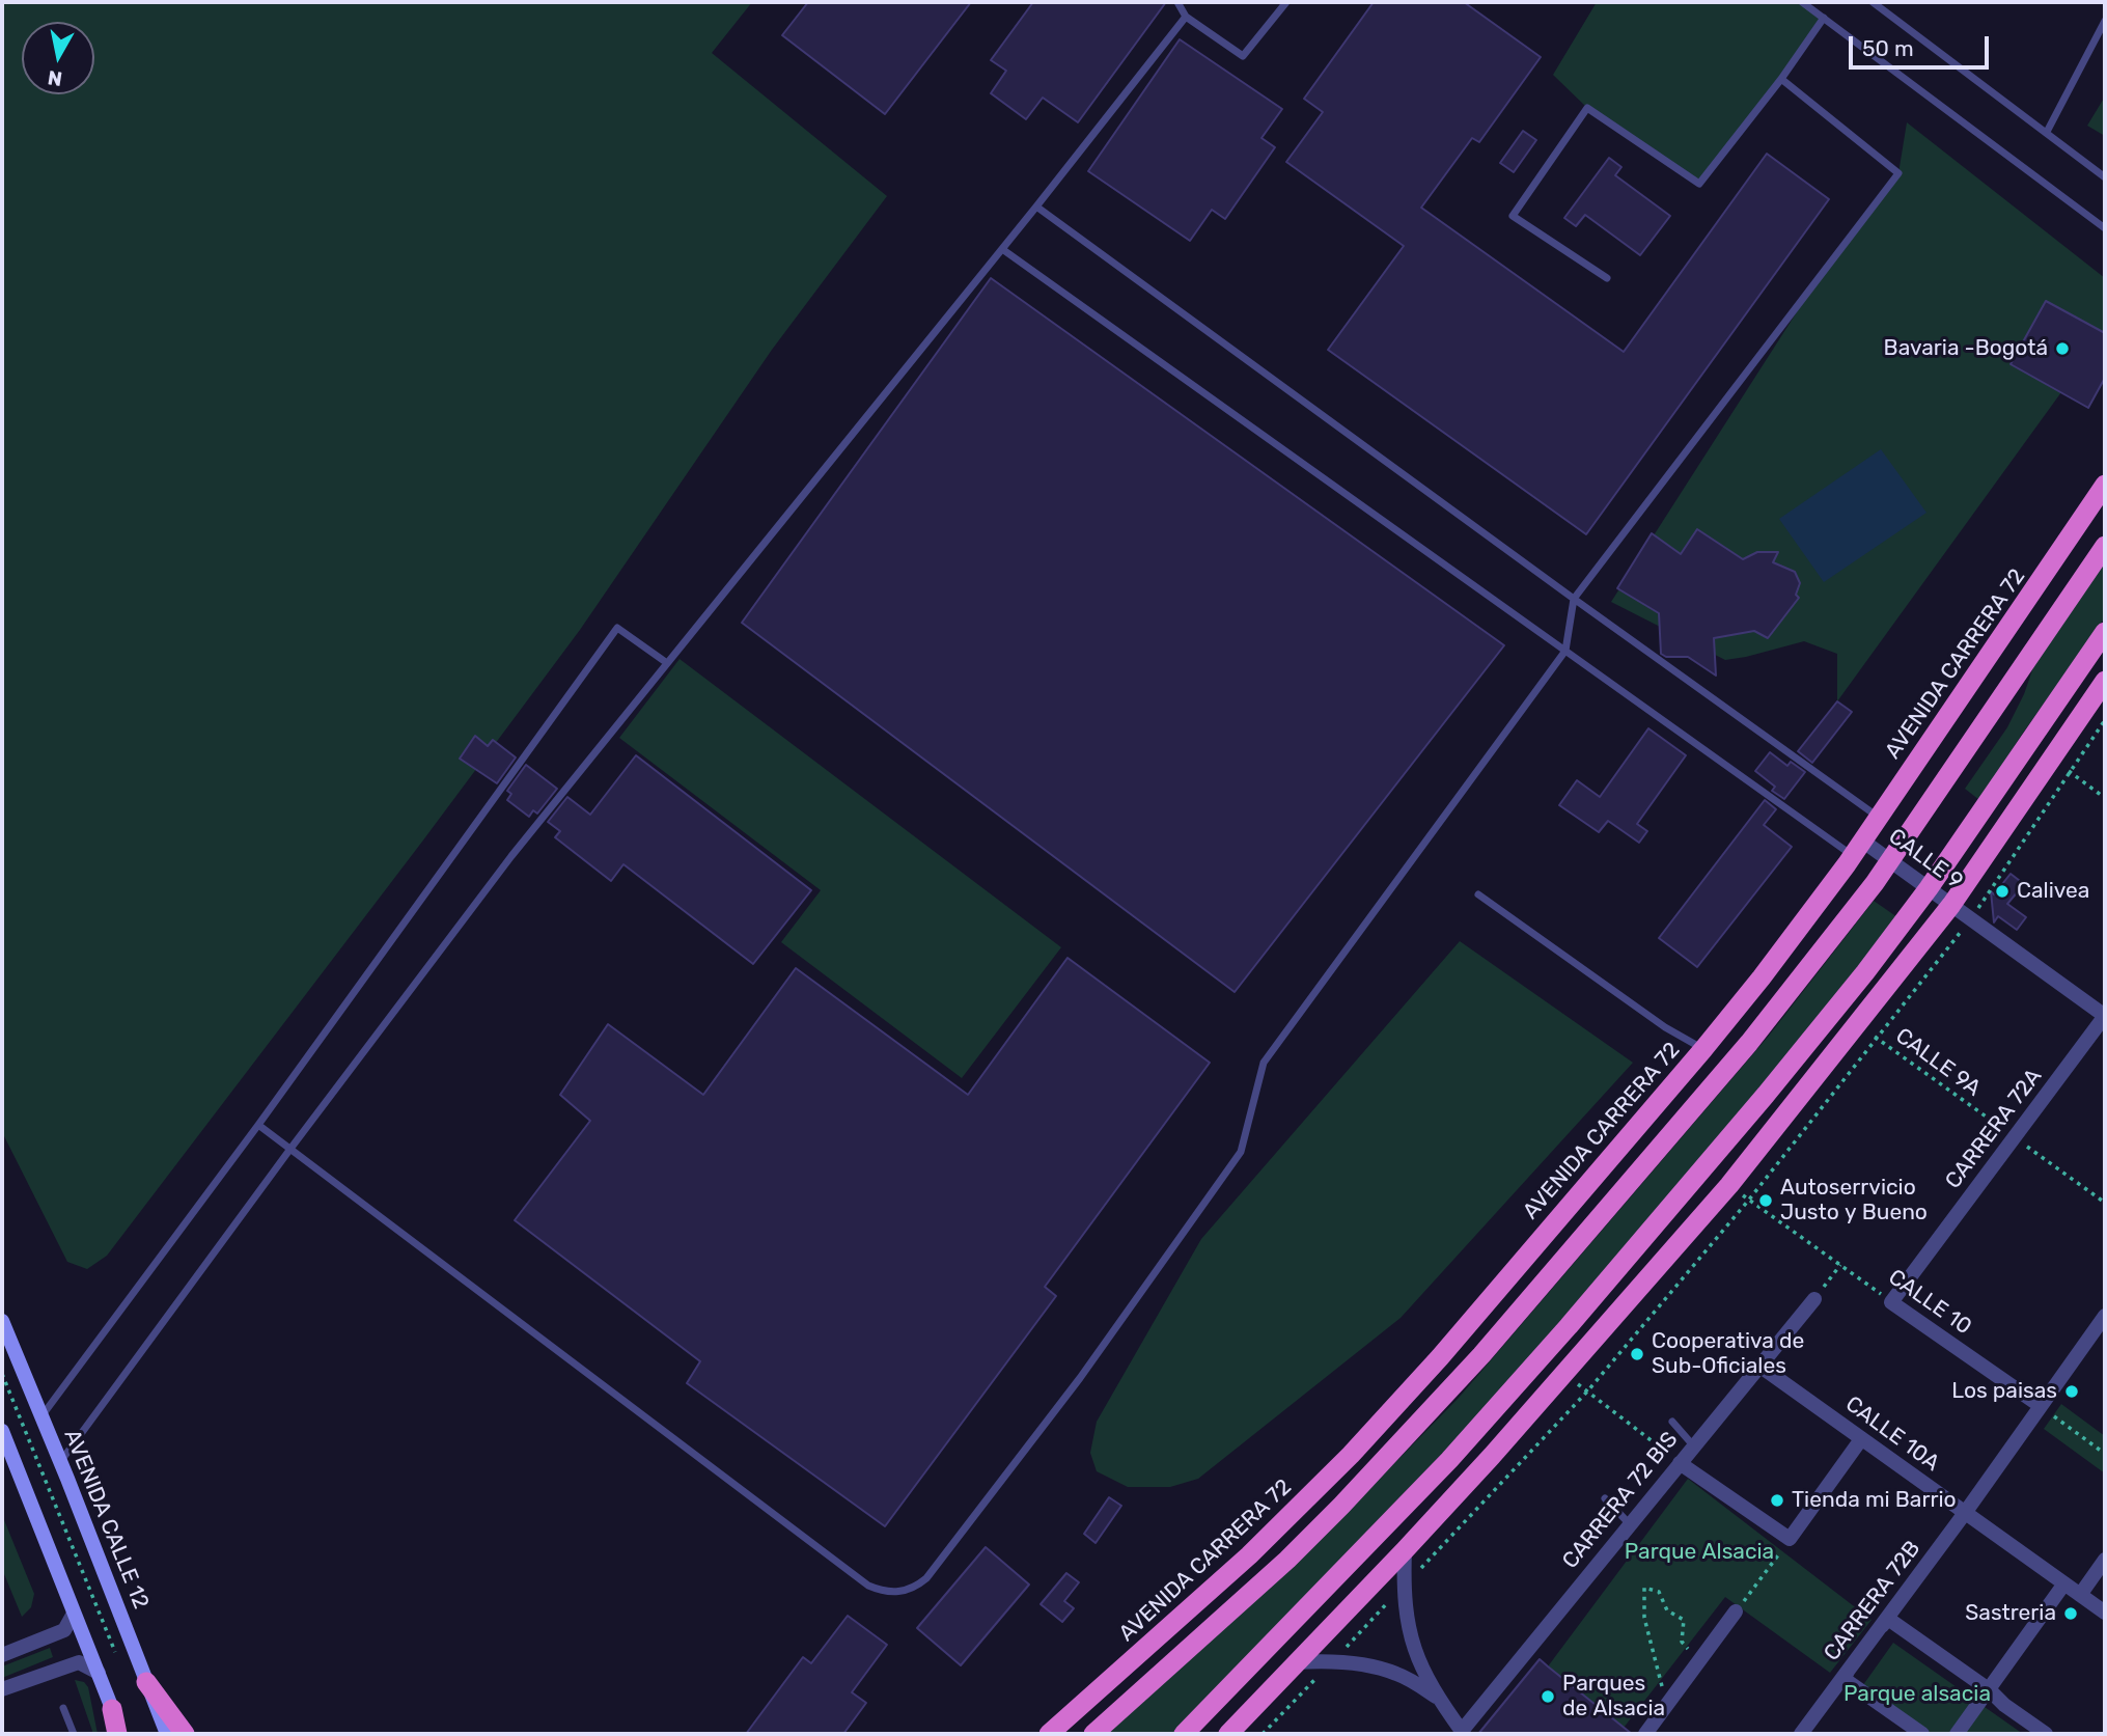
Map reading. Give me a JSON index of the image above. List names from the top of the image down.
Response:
{
  "streets": {
    "highway": ["AVENIDA CARRERA 72"],
    "main road": ["AVENIDA CALLE 12"],
    "street": [
      "CALLE 9",
      "CARRERA 72A",
      "CALLE 10",
      "CALLE 10A",
      "CARRERA 72 BIS",
      "CARRERA 72B"
    ],
    "path": ["CALLE 9A"]
  },
  "crossings": [
    ["AVENIDA CARRERA 72", "CALLE 9"],
    ["CALLE 9", "CARRERA 72A"],
    ["CALLE 9A", "CARRERA 72A"],
    ["CARRERA 72A", "CALLE 10"],
    ["CALLE 10", "CARRERA 72B"],
    ["CALLE 10A", "CARRERA 72 BIS"],
    ["CALLE 10A", "CARRERA 72B"]
  ],
  "parks": ["Parque Alsacia", "Parque alsacia"],
  "places": [
    "Bavaria -Bogotá",
    "Calivea",
    "Autoserrvicio Justo y Bueno",
    "Cooperativa de Sub-Oficiales",
    "Los paisas",
    "Tienda mi Barrio",
    "Sastreria",
    "Parques de Alsacia"
  ],
  "scale_bar": "50 m",
  "north": "bottom"
}
